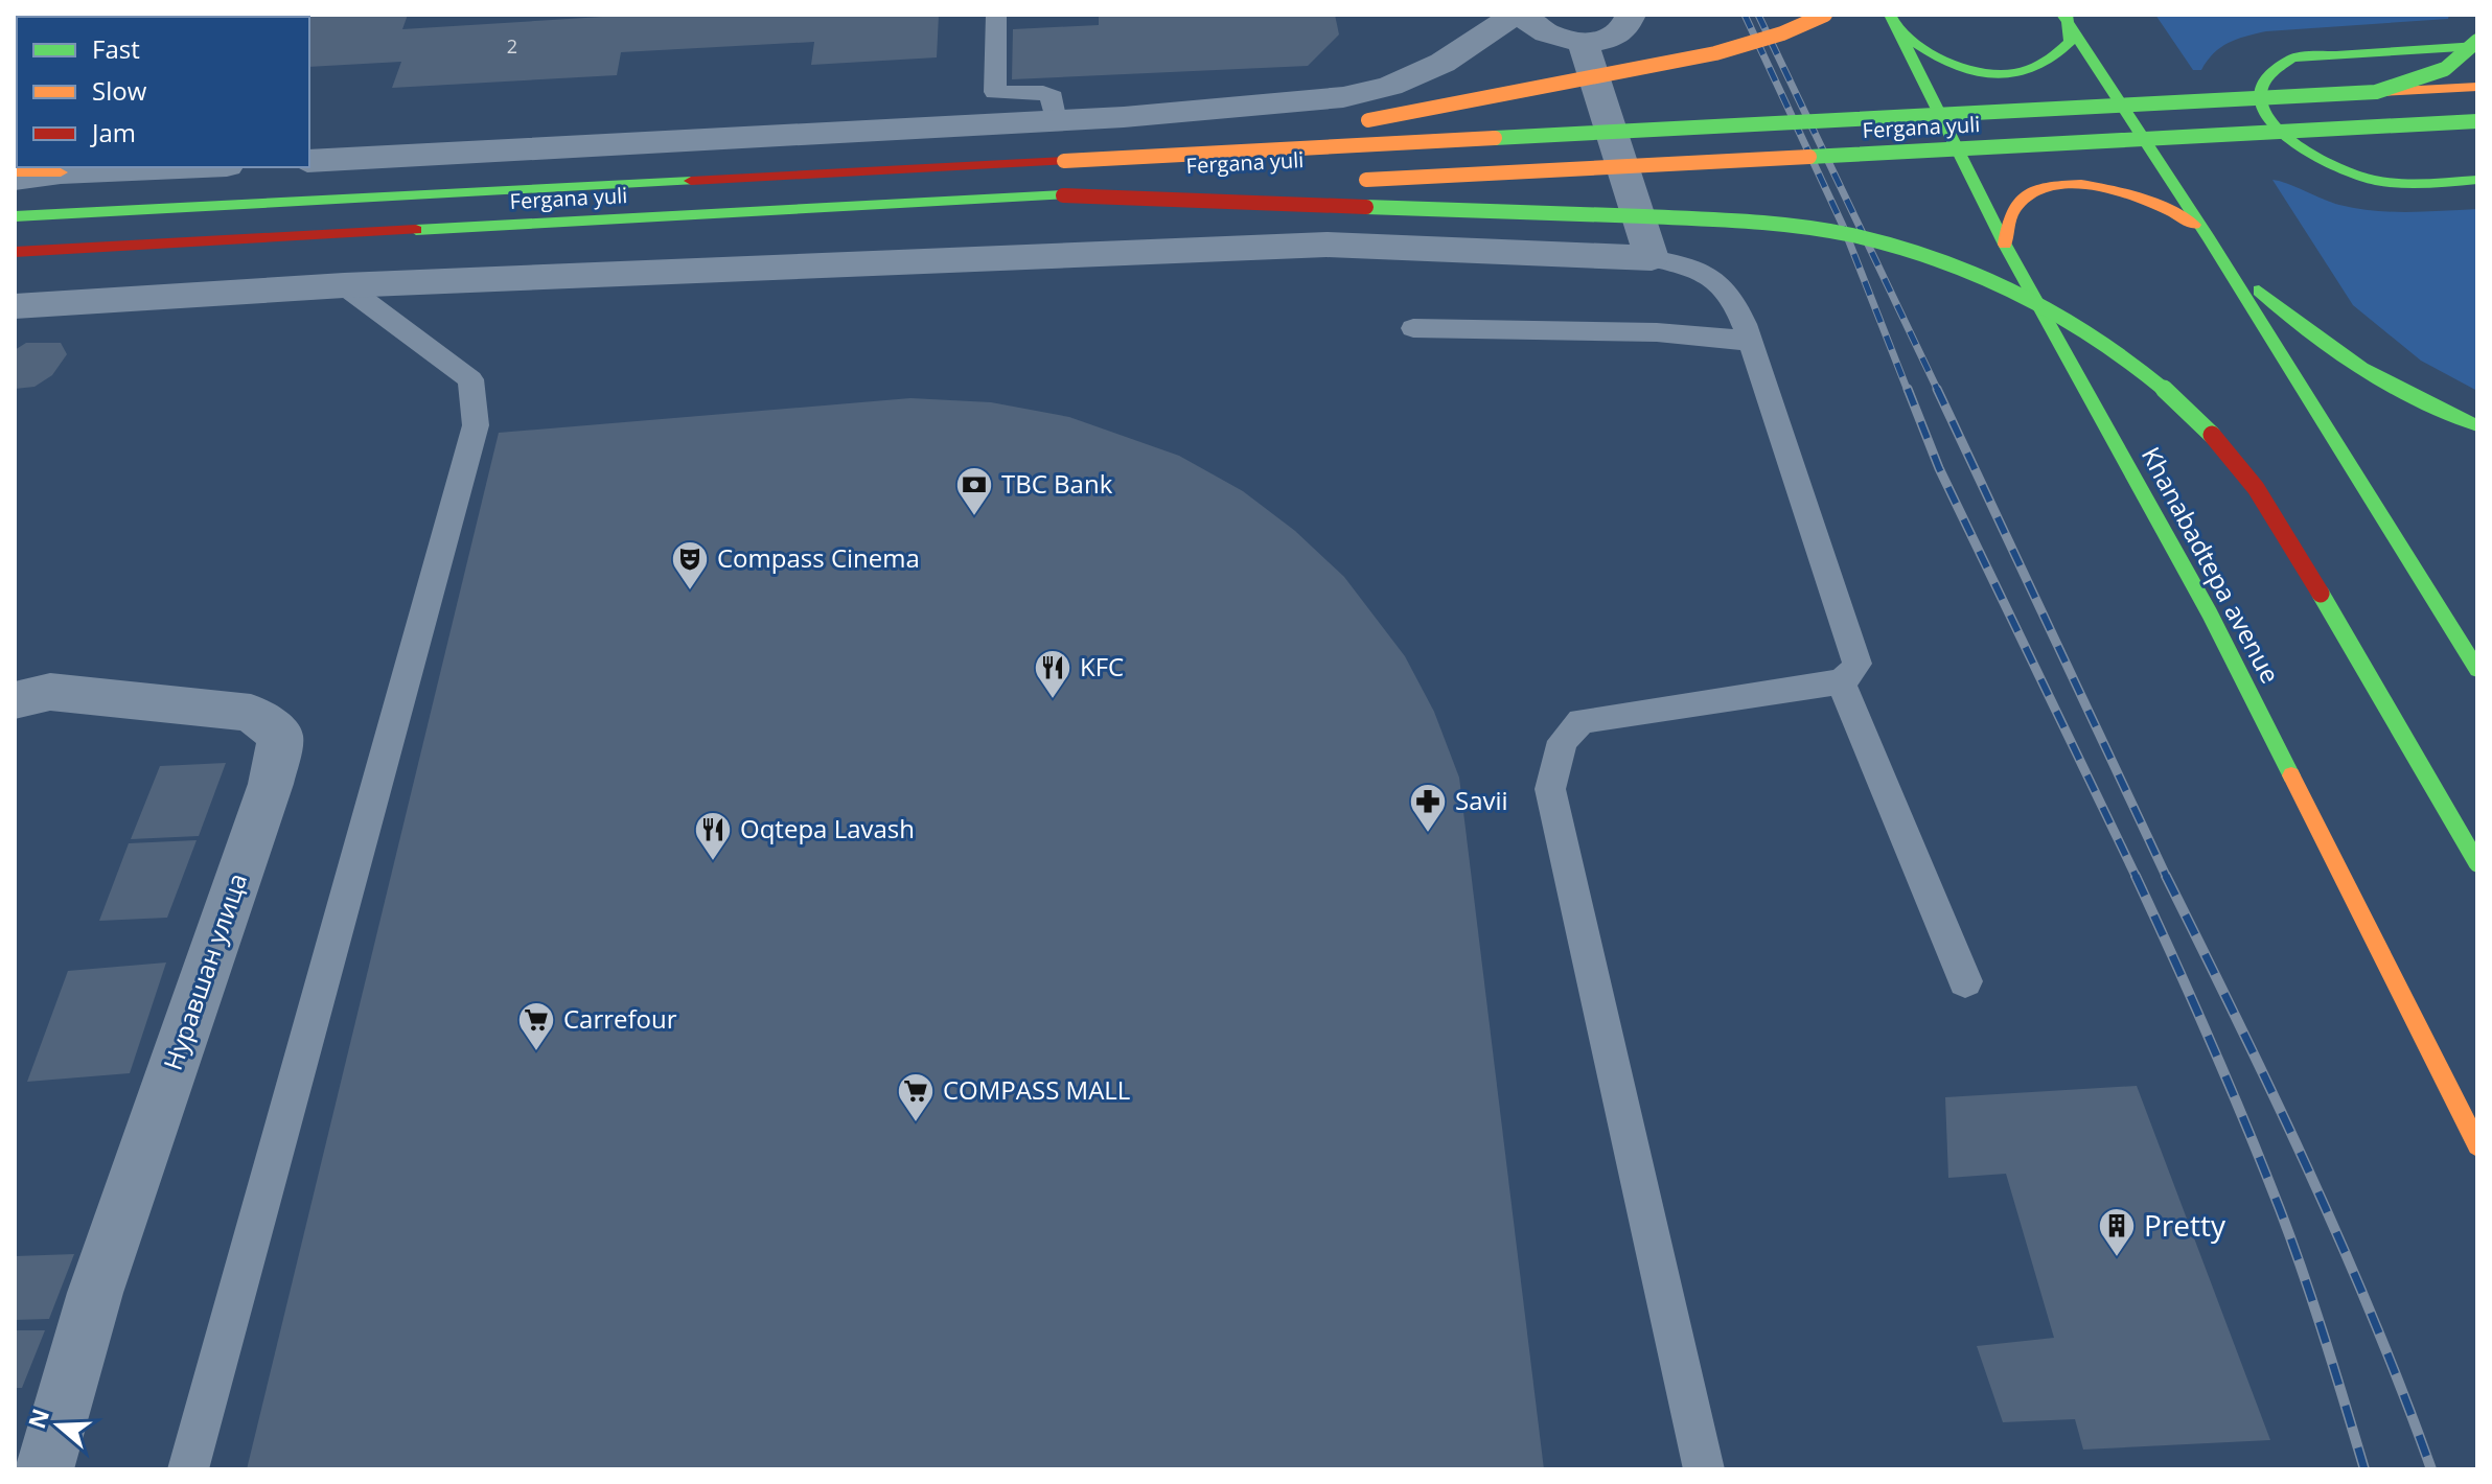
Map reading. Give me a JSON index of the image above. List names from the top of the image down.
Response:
{
  "streets": {
    "main road": ["Fergana yuli", "Khanabadtepa avenue"],
    "street": ["Нуравшан улица"]
  },
  "places": {
    "bank": ["TBC Bank"],
    "theatre": ["Compass Cinema"],
    "restaurant": ["KFC", "Oqtepa Lavash"],
    "pharmacy": ["Savii"],
    "supermarket": ["Carrefour", "COMPASS MALL"],
    "building": ["Pretty"]
  },
  "house_numbers": ["2"],
  "legend": ["Fast", "Slow", "Jam"],
  "north": "left"
}
